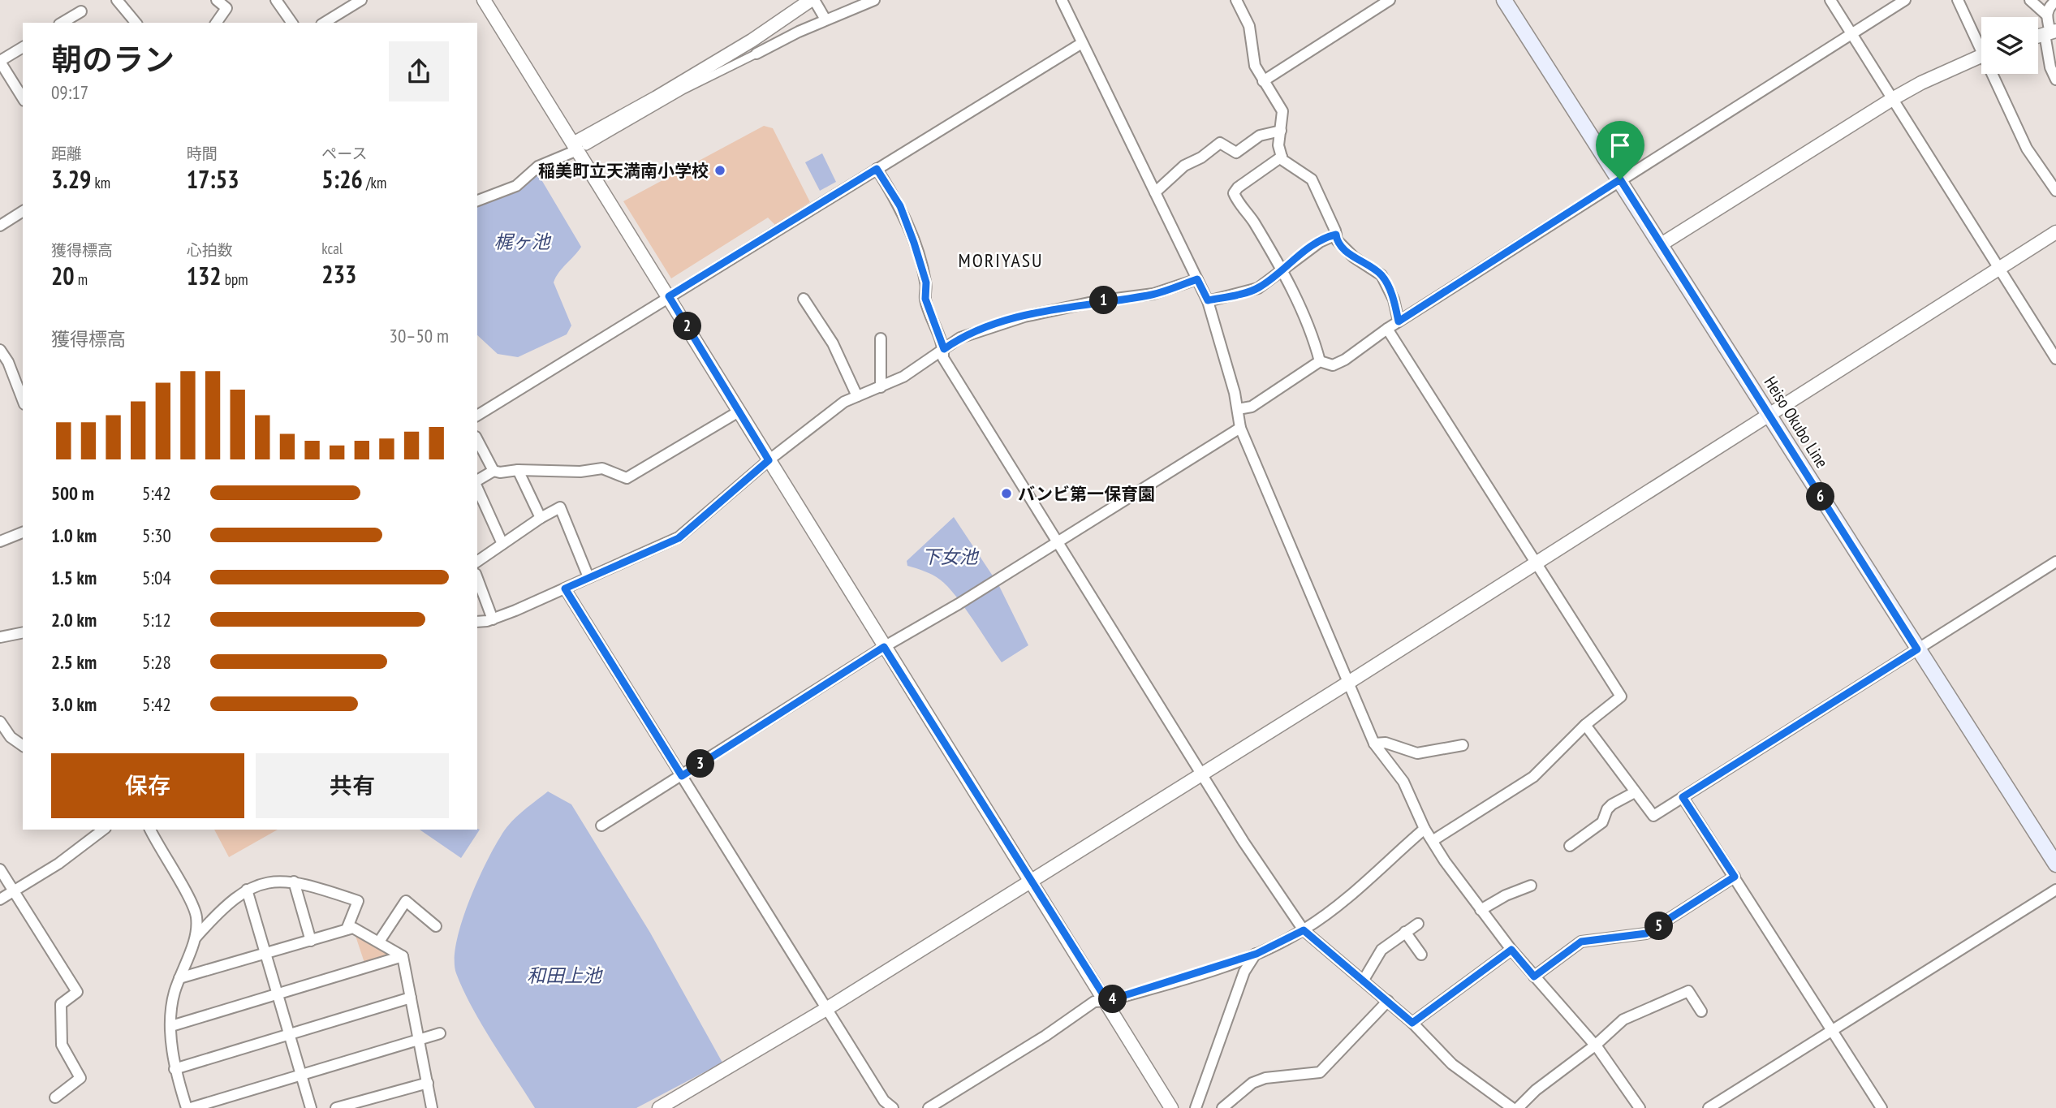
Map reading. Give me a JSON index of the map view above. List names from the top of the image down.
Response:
{
  "streets": {
    "main road": ["Heiso Okubo Line"]
  },
  "districts": ["MORIYASU"],
  "water": ["梶ヶ池", "下女池", "和田上池"],
  "places": ["稲美町立天満南小学校", "バンビ第一保育園"],
  "page": {
    "heading": ["朝のラン", "09:17"],
    "stats": [
      ["距離", "3.29 km"],
      ["時間", "17:53"],
      ["ペース", "5:26 /km"],
      ["獲得標高", "20 m"],
      ["心拍数", "132 bpm"],
      ["kcal", "233"]
    ],
    "pins": [
      "1",
      "2",
      "6",
      "3",
      "5",
      "4"
    ],
    "chart": ["獲得標高", "30–50 m"],
    "list": [
      {
        "name": "500 m",
        "note": "5:42"
      },
      {
        "name": "1.0 km",
        "note": "5:30"
      },
      {
        "name": "1.5 km",
        "note": "5:04"
      },
      {
        "name": "2.0 km",
        "note": "5:12"
      },
      {
        "name": "2.5 km",
        "note": "5:28"
      },
      {
        "name": "3.0 km",
        "note": "5:42"
      }
    ],
    "buttons": ["保存", "共有"]
  }
}
